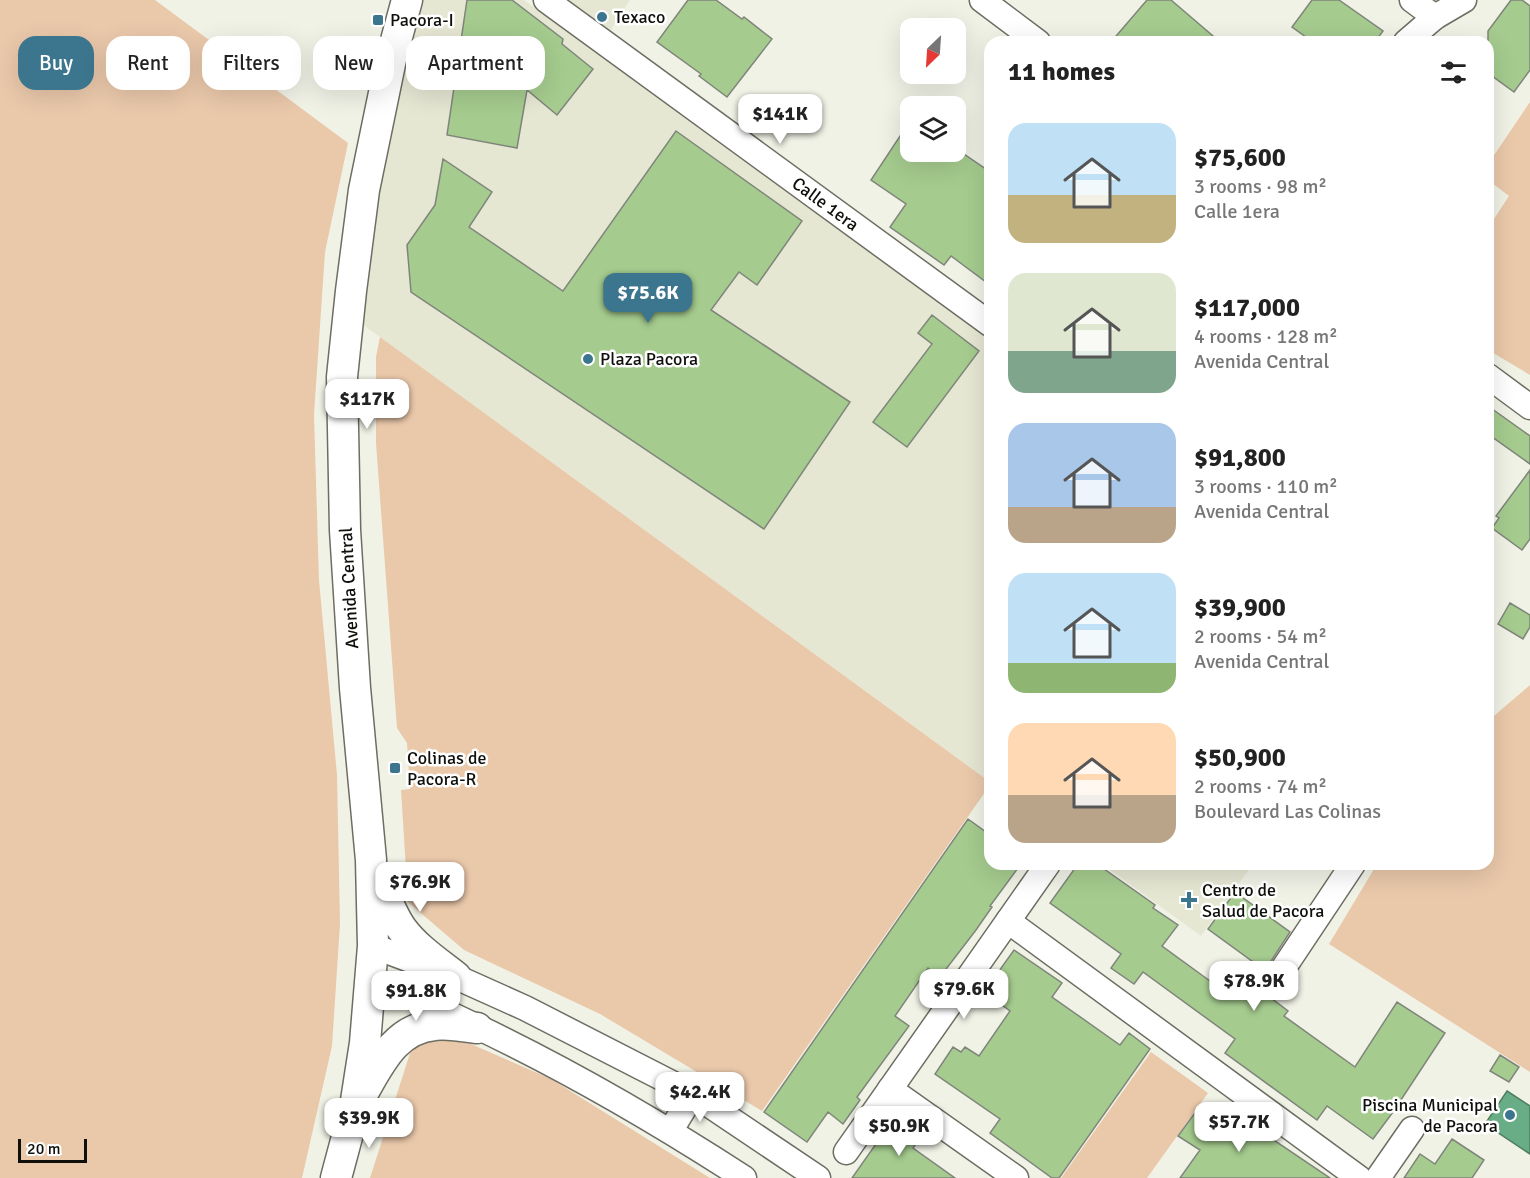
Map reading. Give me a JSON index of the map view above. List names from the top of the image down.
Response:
{
  "streets": {
    "street": ["Calle 1era", "Avenida Central"]
  },
  "places": {
    "other": ["Texaco", "Plaza Pacora", "Piscina Municipal de Pacora"],
    "transit": ["Pacora-I", "Colinas de Pacora-R"],
    "health": ["Centro de Salud de Pacora"]
  },
  "scale_bar": "20 m",
  "north": "bottom left",
  "page": {
    "chip": [
      "Buy",
      "Rent",
      "Filters",
      "New",
      "Apartment"
    ],
    "heading": "11 homes",
    "price": [
      "$141K",
      "$75.6K",
      "$117K",
      "$76.9K",
      "$78.9K",
      "$79.6K",
      "$91.8K",
      "$42.4K",
      "$39.9K",
      "$57.7K",
      "$50.9K"
    ],
    "list": [
      {
        "name": "$75,600",
        "note": "3 rooms · 98 m² · Calle 1era"
      },
      {
        "name": "$117,000",
        "note": "4 rooms · 128 m² · Avenida Central"
      },
      {
        "name": "$91,800",
        "note": "3 rooms · 110 m² · Avenida Central"
      },
      {
        "name": "$39,900",
        "note": "2 rooms · 54 m² · Avenida Central"
      },
      {
        "name": "$50,900",
        "note": "2 rooms · 74 m² · Boulevard Las Colinas"
      }
    ],
    "scale": "20 m"
  }
}
